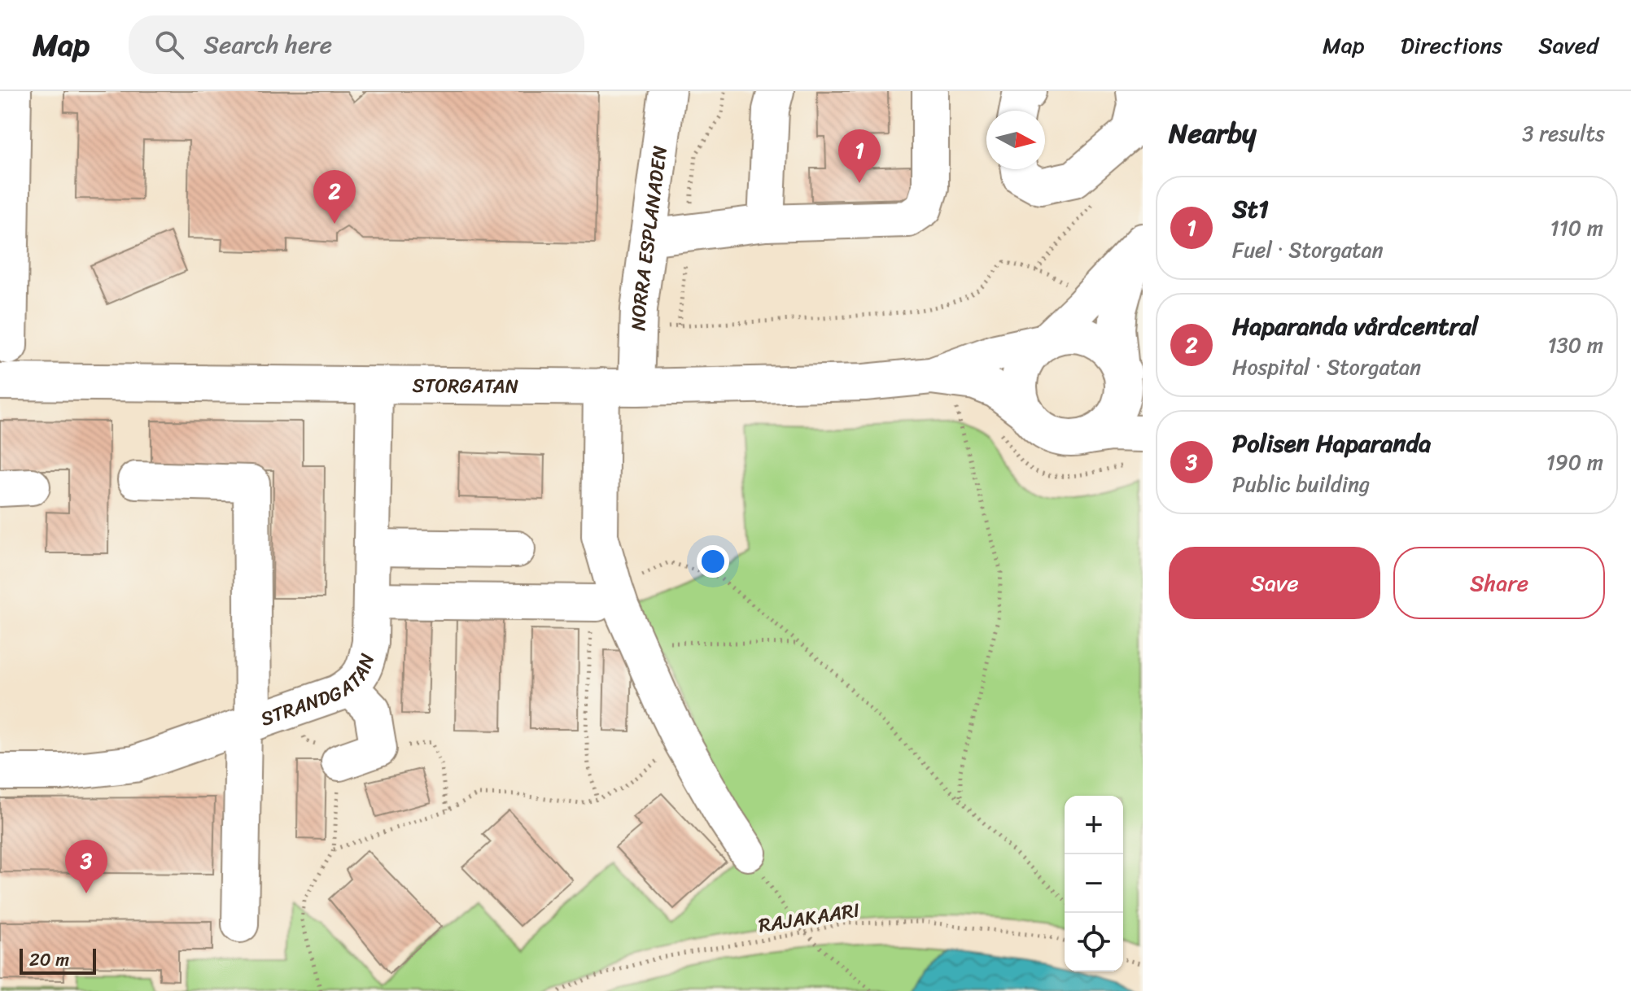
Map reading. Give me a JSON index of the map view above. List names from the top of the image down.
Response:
{
  "streets": {
    "street": ["NORRA ESPLANADEN", "STORGATAN", "STRANDGATAN"],
    "path": ["RAJAKAARI"]
  },
  "crossings": [
    ["NORRA ESPLANADEN", "STORGATAN"],
    ["STORGATAN", "STRANDGATAN"]
  ],
  "scale_bar": "20 m",
  "north": "right",
  "page": {
    "header": "Map",
    "search": "Search here",
    "nav": ["Map", "Directions", "Saved"],
    "heading": ["Nearby", "3 results"],
    "pins": ["1", "2", "3"],
    "list": [
      {
        "mark": "1",
        "name": "St1",
        "note": "Fuel · Storgatan",
        "value": "110 m"
      },
      {
        "mark": "2",
        "name": "Haparanda vårdcentral",
        "note": "Hospital · Storgatan",
        "value": "130 m"
      },
      {
        "mark": "3",
        "name": "Polisen Haparanda",
        "note": "Public building",
        "value": "190 m"
      }
    ],
    "buttons": ["Save", "Share"],
    "map_buttons": ["+", "−"],
    "scale": "20 m"
  }
}
